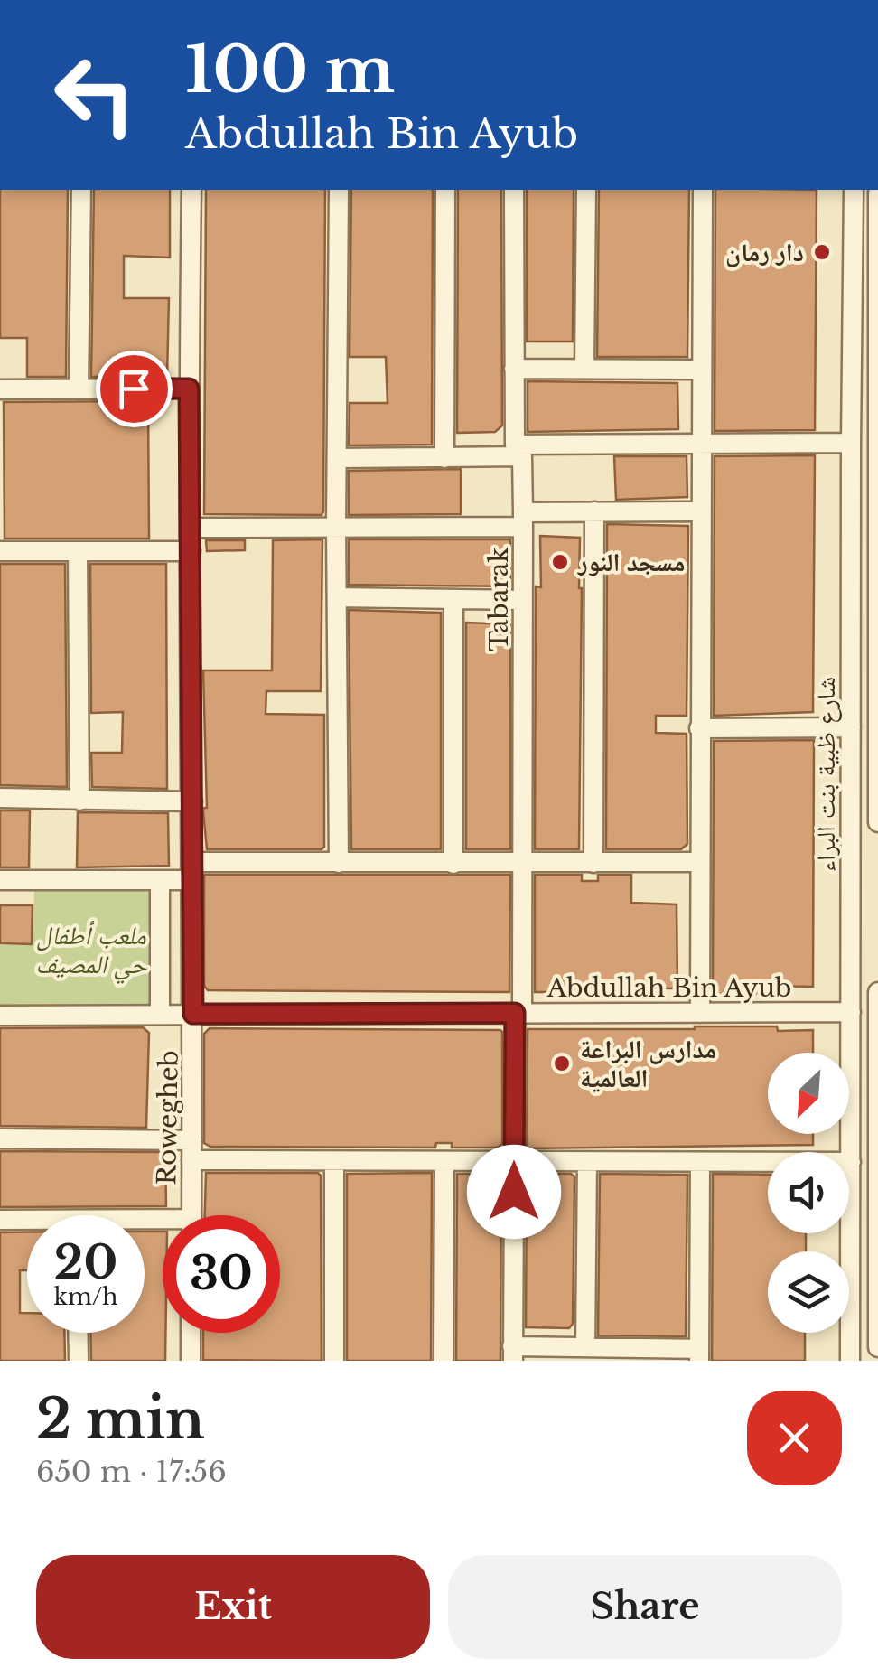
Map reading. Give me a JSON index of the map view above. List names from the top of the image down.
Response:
{
  "streets": {
    "street": [
      "Tabarak",
      "شارع ظبية بنت البراء",
      "Abdullah Bin Ayub",
      "Rowegheb"
    ]
  },
  "crossings": [
    ["Tabarak", "Abdullah Bin Ayub"],
    ["شارع ظبية بنت البراء", "Abdullah Bin Ayub"],
    ["Abdullah Bin Ayub", "Rowegheb"]
  ],
  "parks": ["ملعب أطفال حي المصيف"],
  "places": ["دار رمان", "مسجد النور", "مدارس البراعة العالمية"],
  "north": "bottom left",
  "page": {
    "turn": ["100 m", "Abdullah Bin Ayub"],
    "speed": "20 km/h",
    "limit": "30",
    "heading": ["2 min", "650 m · 17:56"],
    "buttons": ["Exit", "Share"]
  }
}
